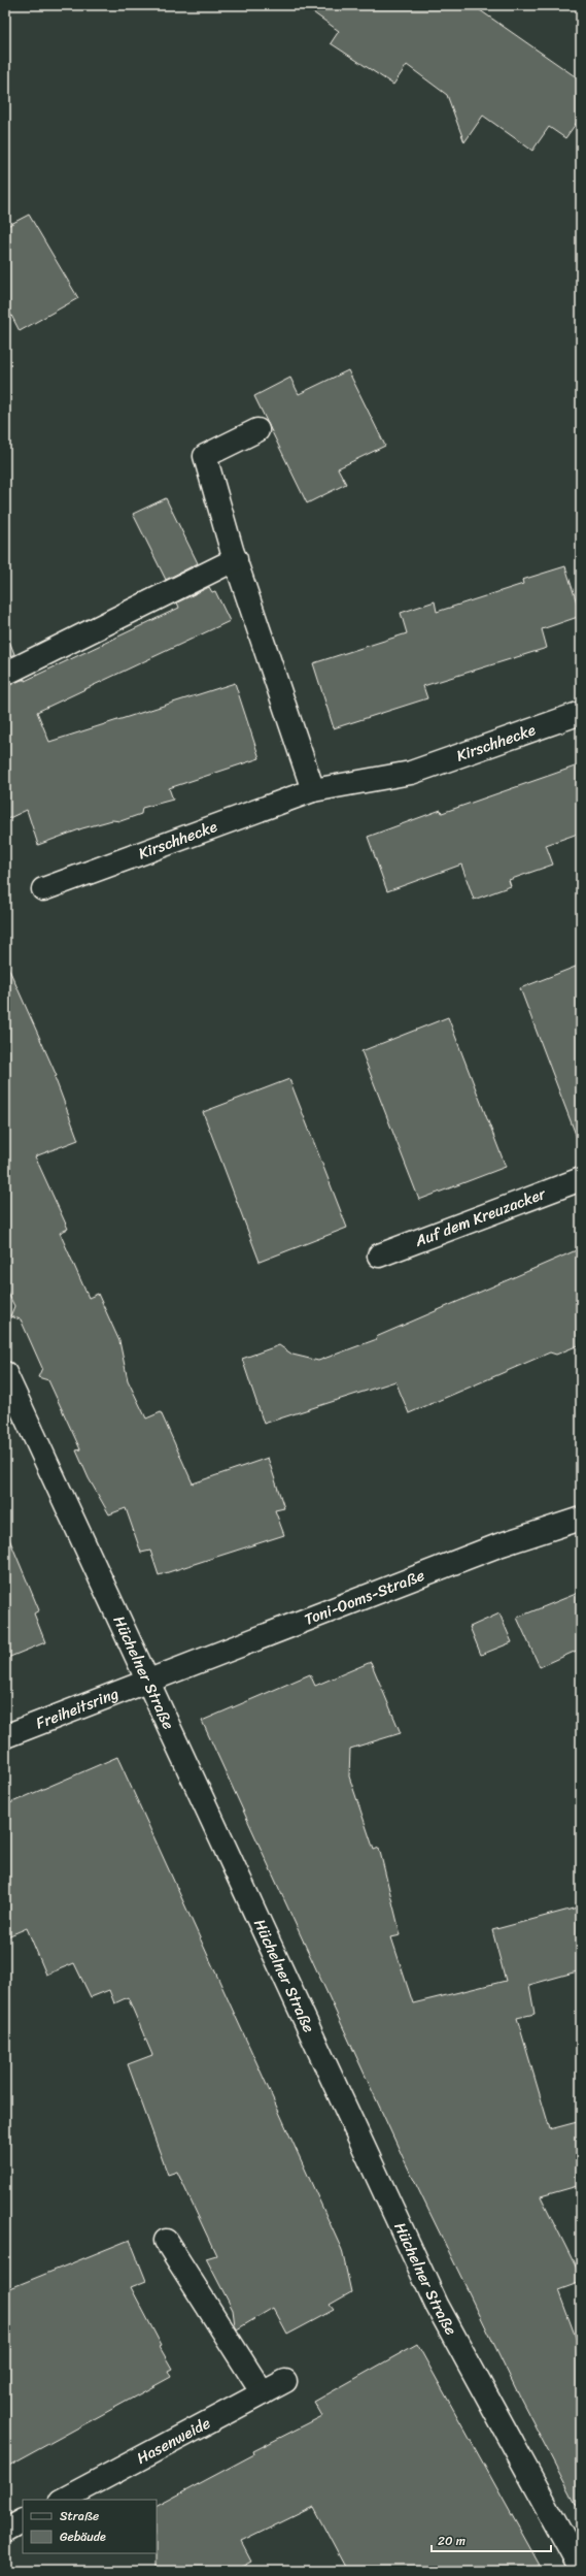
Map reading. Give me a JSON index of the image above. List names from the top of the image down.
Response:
{
  "streets": {
    "street": [
      "Kirschhecke",
      "Auf dem Kreuzacker",
      "Toni-Ooms-Straße",
      "Hüchelner Straße",
      "Freiheitsring",
      "Hasenweide"
    ]
  },
  "crossings": [
    ["Toni-Ooms-Straße", "Hüchelner Straße"],
    ["Toni-Ooms-Straße", "Freiheitsring"],
    ["Hüchelner Straße", "Freiheitsring"]
  ],
  "legend": ["Straße", "Gebäude"],
  "scale_bar": "20 m"
}
